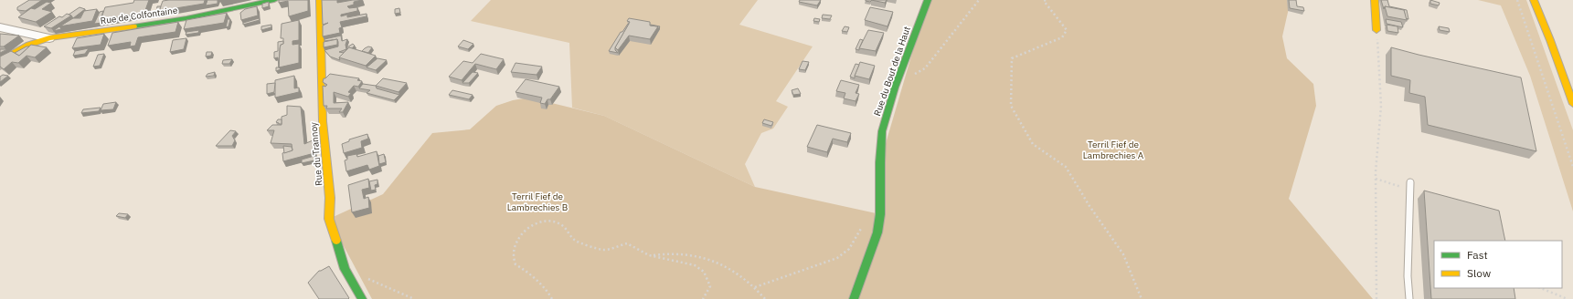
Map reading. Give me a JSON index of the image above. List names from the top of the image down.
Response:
{
  "streets": {
    "street": ["Rue de Colfontaine", "Rue du Bout de la Haut", "Rue du Trannoy"]
  },
  "parks": ["Terril Fief de Lambrechies A", "Terril Fief de Lambrechies B"],
  "legend": ["Fast", "Slow"]
}
